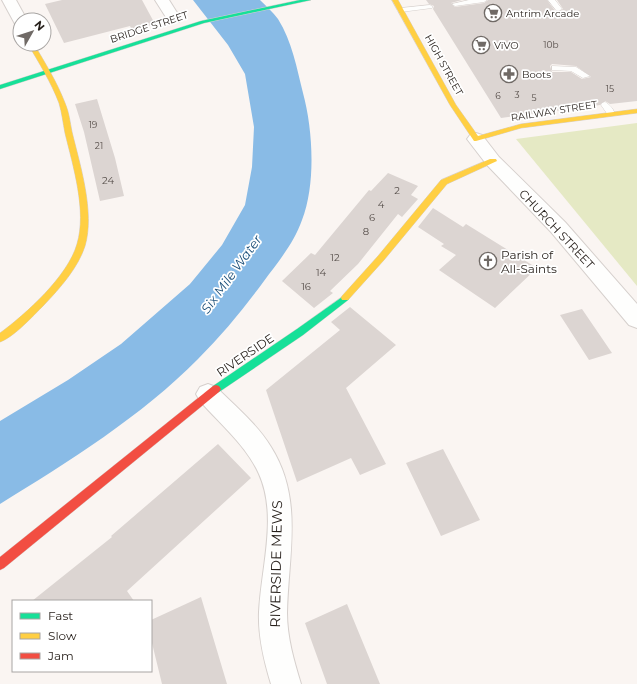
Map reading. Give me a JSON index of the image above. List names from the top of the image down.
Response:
{
  "streets": {
    "street": [
      "BRIDGE STREET",
      "HIGH STREET",
      "RAILWAY STREET",
      "CHURCH STREET",
      "RIVERSIDE",
      "RIVERSIDE MEWS"
    ]
  },
  "crossings": [
    ["HIGH STREET", "RAILWAY STREET"],
    ["HIGH STREET", "CHURCH STREET"],
    ["RAILWAY STREET", "CHURCH STREET"],
    ["CHURCH STREET", "RIVERSIDE"],
    ["RIVERSIDE", "RIVERSIDE MEWS"]
  ],
  "water": ["Six Mile Water"],
  "places": {
    "supermarket": ["Antrim Arcade", "ViVO"],
    "pharmacy": ["Boots"],
    "church": ["Parish of All-Saints"]
  },
  "house_numbers": [
    "10b",
    "15",
    "3",
    "6",
    "5",
    "19",
    "21",
    "24",
    "2",
    "4",
    "6",
    "8",
    "12",
    "14",
    "16"
  ],
  "legend": ["Fast", "Slow", "Jam"],
  "north": "top right"
}
